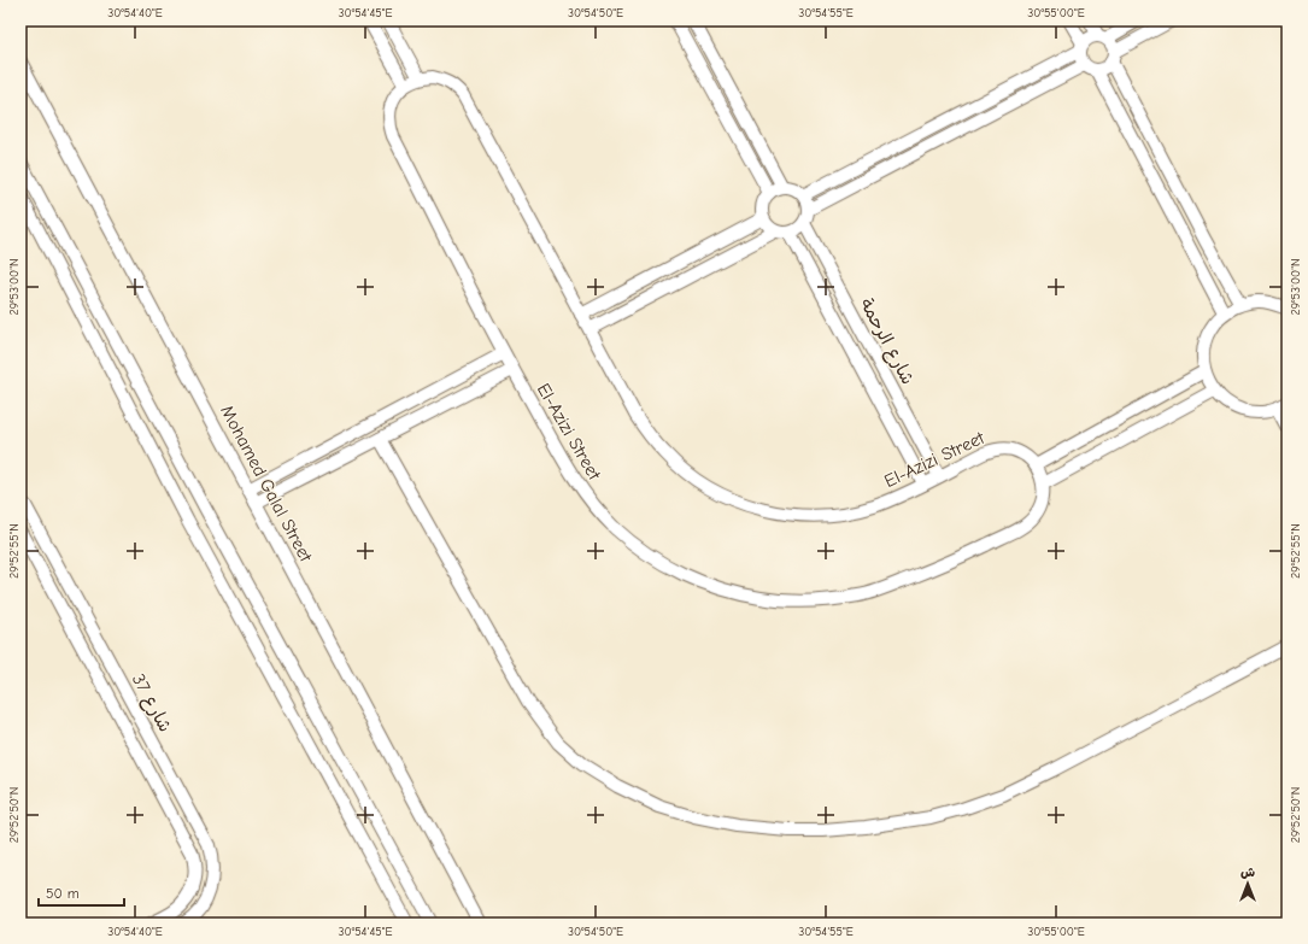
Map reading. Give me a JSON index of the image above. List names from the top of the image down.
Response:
{
  "streets": {
    "street": [
      "شارع الرحمة",
      "El-Azizi Street",
      "Mohamed Galal Street",
      "شارع 37"
    ]
  },
  "crossings": [
    ["شارع الرحمة", "El-Azizi Street"]
  ],
  "scale_bar": "50 m",
  "north": "top",
  "coordinates": [
    "30°54'40\"E",
    "30°54'45\"E",
    "30°54'50\"E",
    "30°54'55\"E",
    "30°55'00\"E",
    "29°53'00\"N",
    "29°52'55\"N",
    "29°52'50\"N"
  ]
}
